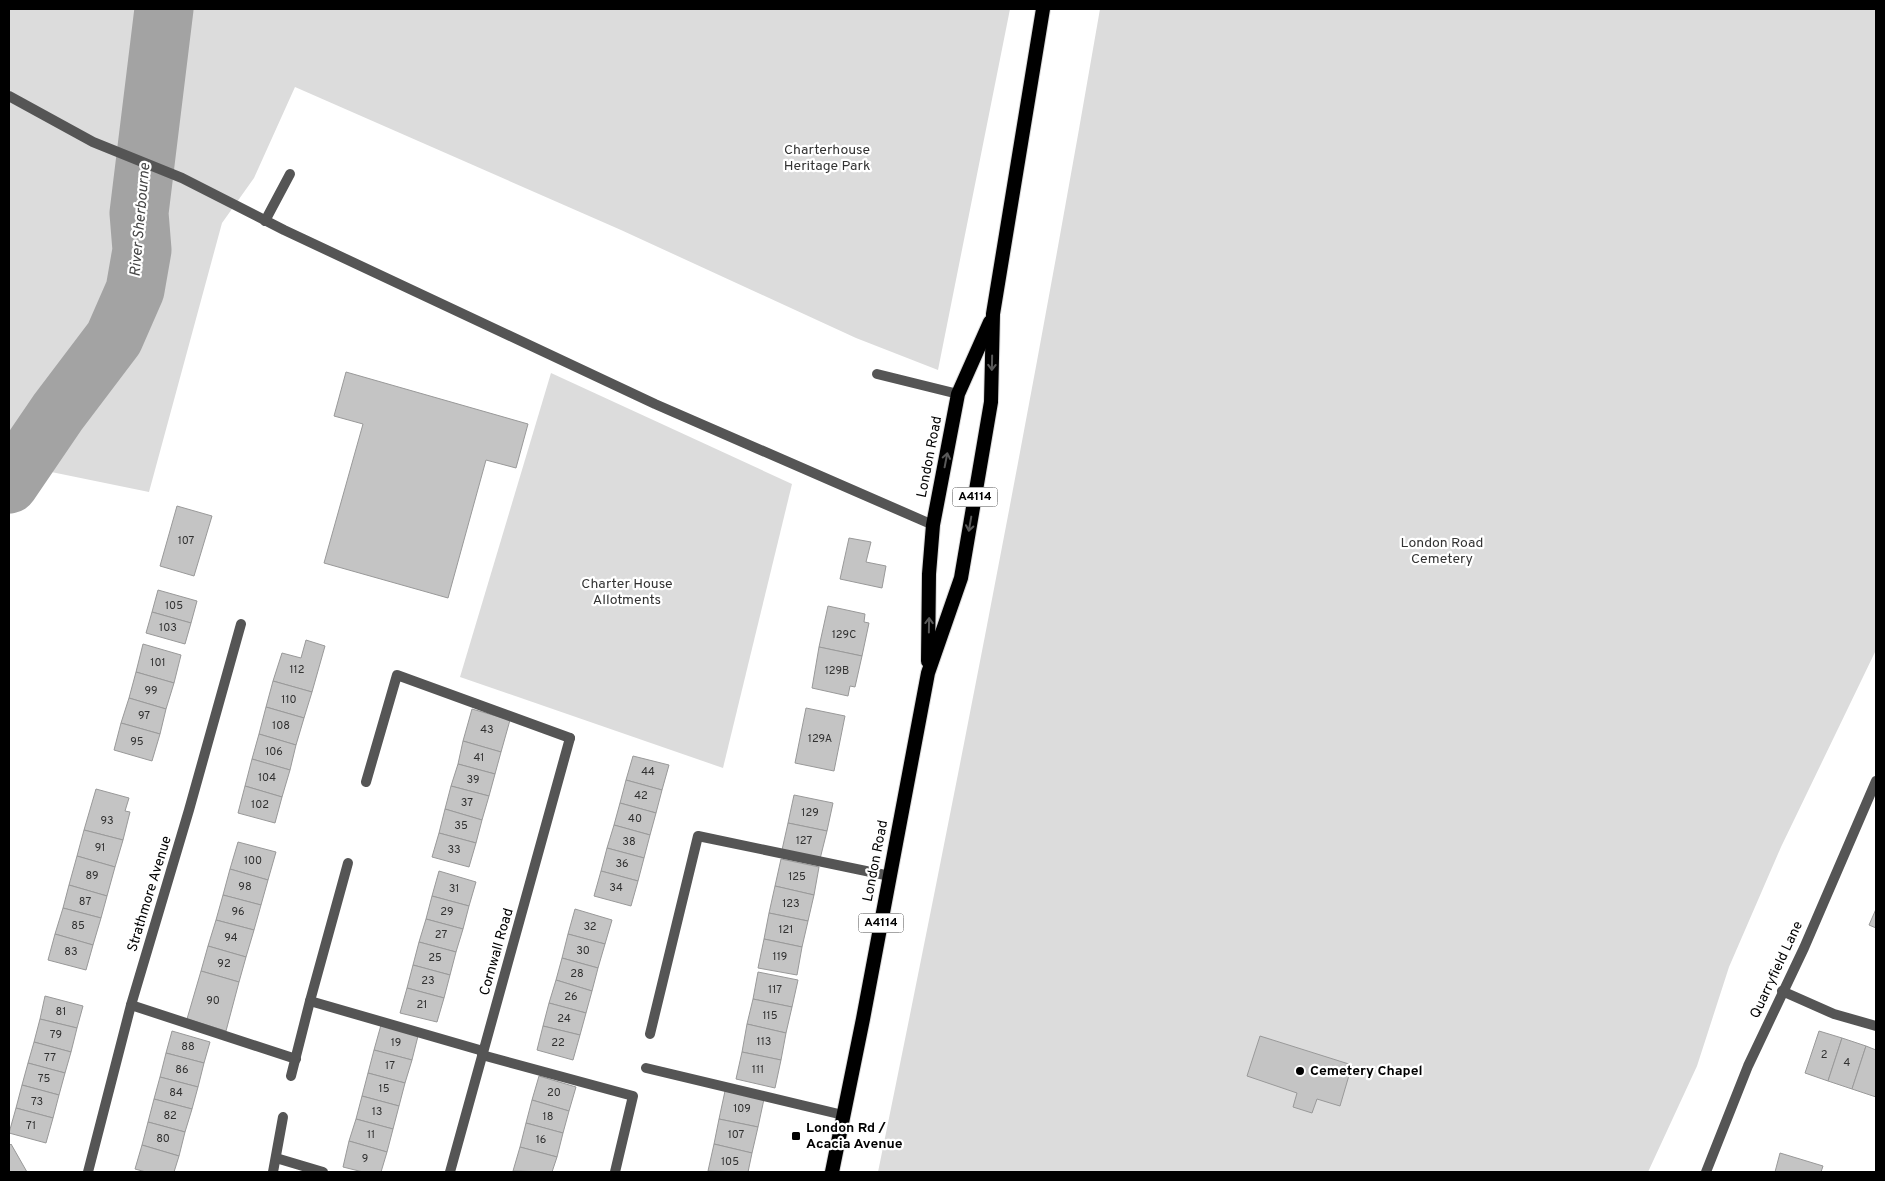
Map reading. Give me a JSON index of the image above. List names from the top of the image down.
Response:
{
  "streets": {
    "highway": ["London Road", "A4114"],
    "street": ["Strathmore Avenue", "Cornwall Road", "Quarryfield Lane"]
  },
  "water": ["River Sherbourne"],
  "parks": ["Charterhouse Heritage Park", "London Road Cemetery", "Charter House Allotments"],
  "places": {
    "other": ["Cemetery Chapel"],
    "transit": ["London Rd / Acacia Avenue"]
  },
  "house_numbers": [
    "107",
    "105",
    "103",
    "129C",
    "101",
    "112",
    "129B",
    "99",
    "110",
    "97",
    "108",
    "43",
    "129A",
    "95",
    "106",
    "41",
    "44",
    "104",
    "39",
    "42",
    "37",
    "102",
    "129",
    "40",
    "93",
    "35",
    "127",
    "38",
    "91",
    "33",
    "100",
    "36",
    "89",
    "125",
    "98",
    "34",
    "31",
    "87",
    "123",
    "96",
    "29",
    "85",
    "32",
    "121",
    "27",
    "94",
    "30",
    "83",
    "119",
    "25",
    "92",
    "28",
    "23",
    "117",
    "26",
    "90",
    "21",
    "81",
    "115",
    "24",
    "79",
    "113",
    "19",
    "22",
    "88",
    "2",
    "77",
    "4",
    "17",
    "86",
    "111",
    "75",
    "15",
    "84",
    "20",
    "73",
    "109",
    "13",
    "82",
    "18",
    "71",
    "11",
    "107",
    "80",
    "16",
    "9",
    "105"
  ]
}
